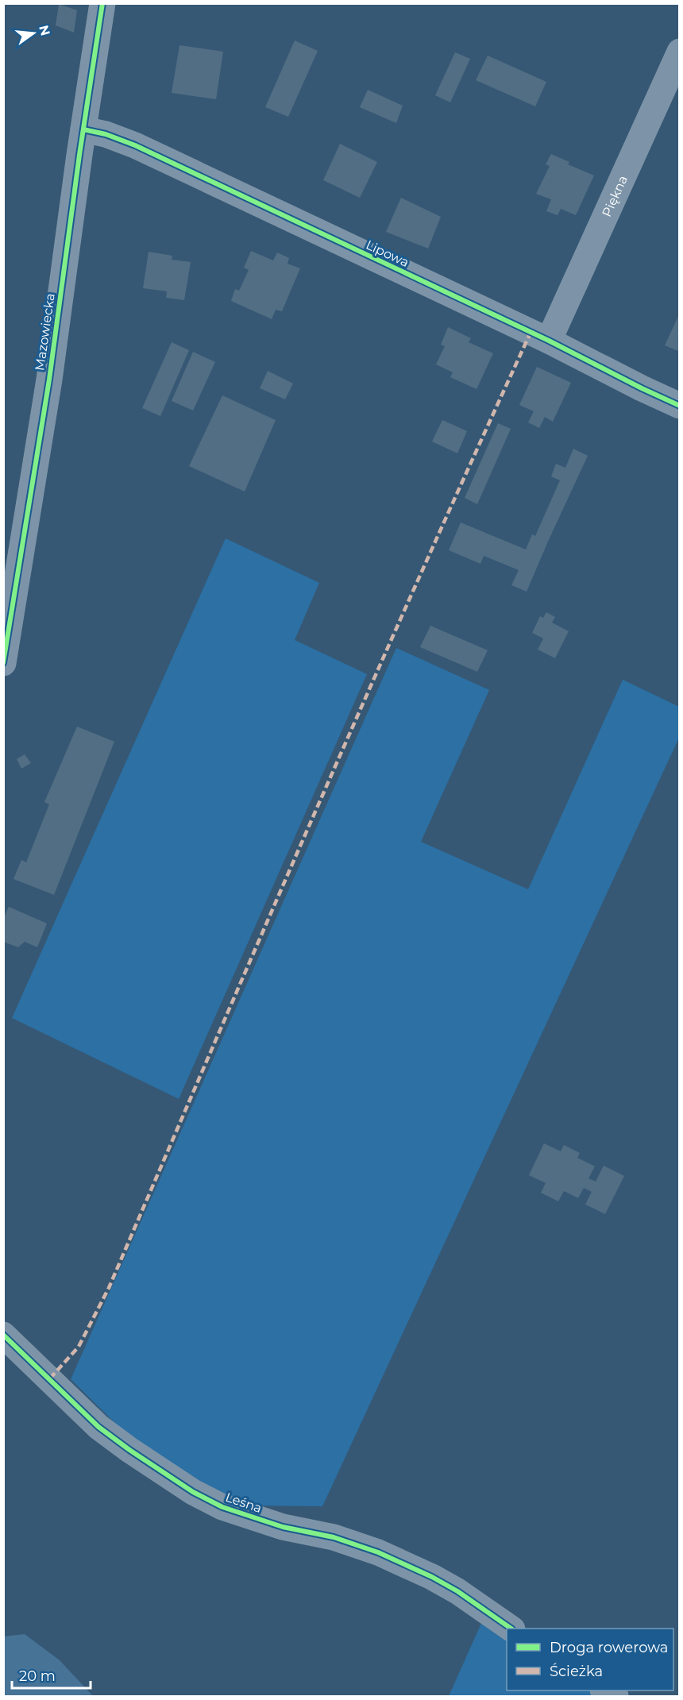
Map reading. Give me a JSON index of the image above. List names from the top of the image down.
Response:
{
  "streets": {
    "street": [
      "Piękna",
      "Lipowa",
      "Mazowiecka",
      "Leśna"
    ]
  },
  "crossings": [
    ["Piękna", "Lipowa"],
    ["Lipowa", "Mazowiecka"]
  ],
  "legend": ["Droga rowerowa", "Ścieżka"],
  "scale_bar": "20 m",
  "north": "right"
}
